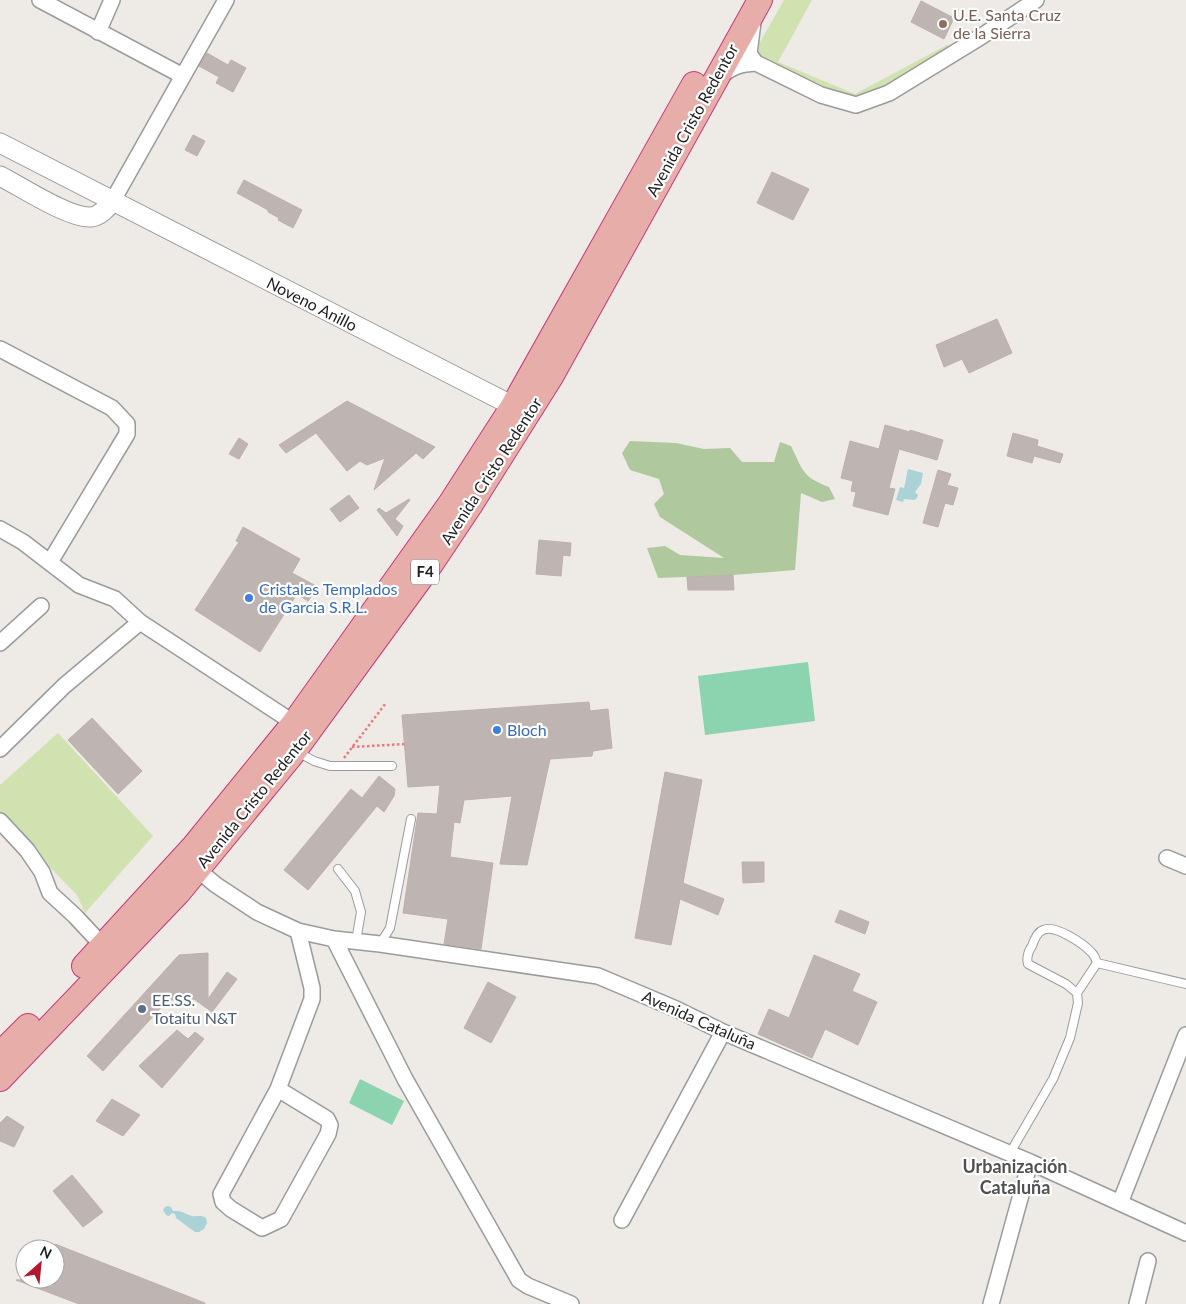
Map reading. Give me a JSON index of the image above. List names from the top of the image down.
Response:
{
  "streets": {
    "highway": ["Avenida Cristo Redentor", "F4"],
    "street": ["Noveno Anillo", "Avenida Cataluña"]
  },
  "crossings": [
    ["Avenida Cristo Redentor", "Noveno Anillo"],
    ["Avenida Cristo Redentor", "Avenida Cataluña"]
  ],
  "districts": ["Urbanización Cataluña"],
  "places": [
    "U.E. Santa Cruz de la Sierra",
    "Cristales Templados de Garcia S.R.L.",
    "Bloch",
    "EE.SS. Totaitu N&T"
  ],
  "north": "top right"
}
